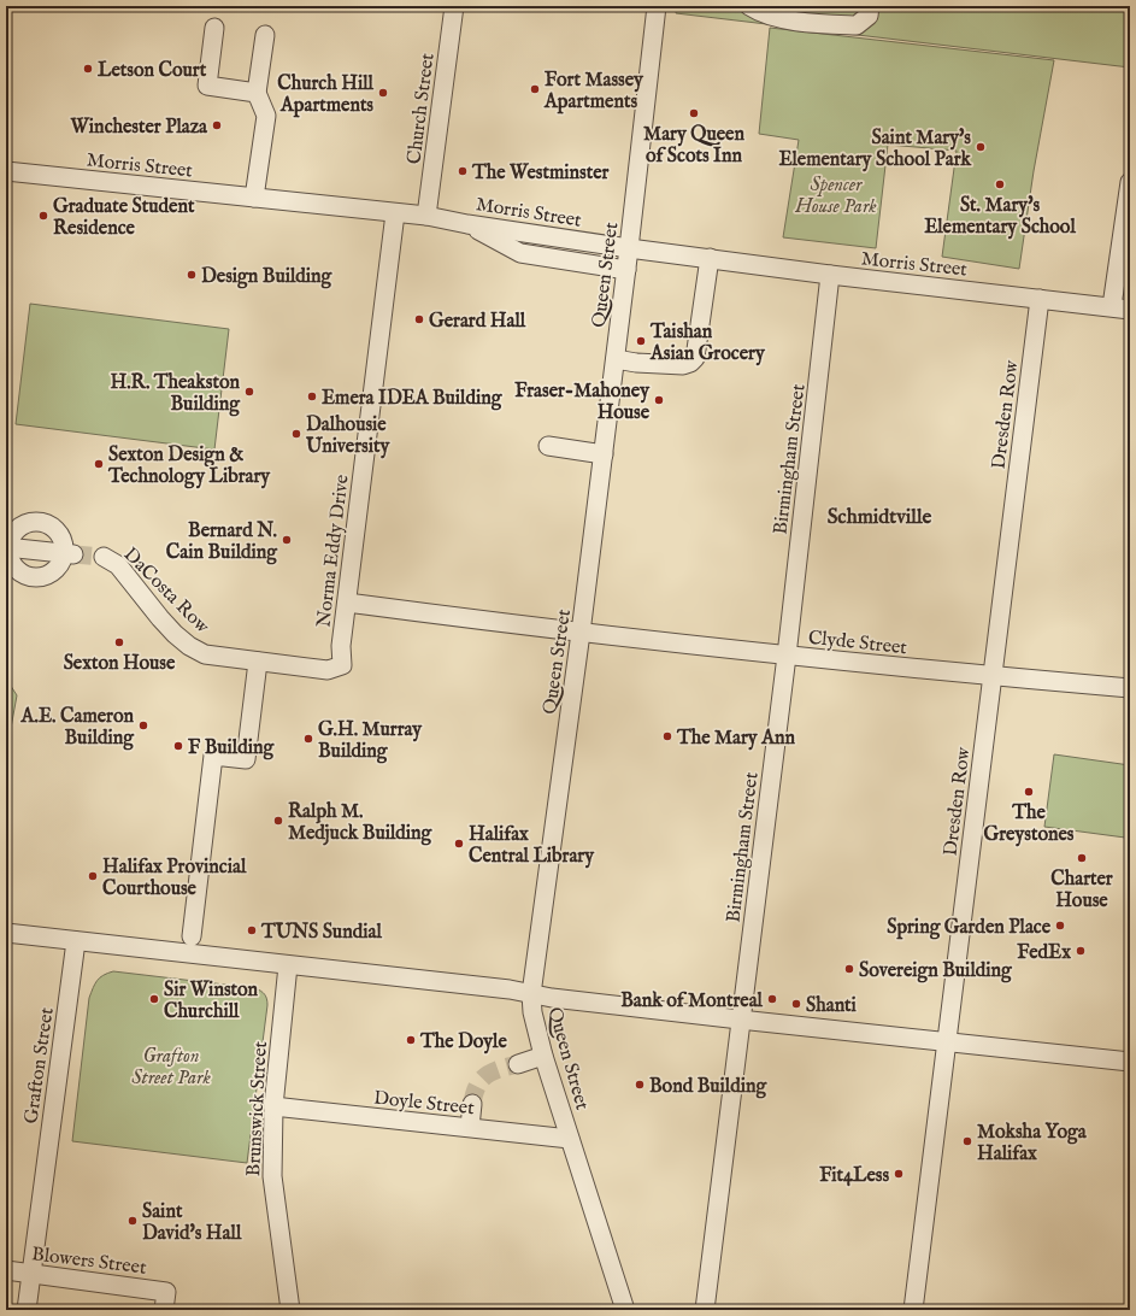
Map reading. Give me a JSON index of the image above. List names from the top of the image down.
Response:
{
  "streets": {
    "street": [
      "Church Street",
      "Morris Street",
      "Queen Street",
      "Dresden Row",
      "Birmingham Street",
      "Norma Eddy Drive",
      "DaCosta Row",
      "Clyde Street",
      "Grafton Street",
      "Doyle Street",
      "Brunswick Street",
      "Blowers Street"
    ]
  },
  "crossings": [
    ["Church Street", "Morris Street"],
    ["Morris Street", "Queen Street"],
    ["Morris Street", "Dresden Row"],
    ["Morris Street", "Birmingham Street"],
    ["Morris Street", "Norma Eddy Drive"],
    ["Queen Street", "Clyde Street"],
    ["Queen Street", "Doyle Street"],
    ["Dresden Row", "Clyde Street"],
    ["Birmingham Street", "Clyde Street"],
    ["Norma Eddy Drive", "DaCosta Row"],
    ["Norma Eddy Drive", "Clyde Street"],
    ["Grafton Street", "Blowers Street"],
    ["Doyle Street", "Brunswick Street"]
  ],
  "districts": ["Schmidtville"],
  "parks": ["Spencer House Park", "Grafton Street Park"],
  "places": [
    "Letson Court",
    "Fort Massey Apartments",
    "Church Hill Apartments",
    "Mary Queen of Scots Inn",
    "Winchester Plaza",
    "Saint Mary's Elementary School Park",
    "The Westminster",
    "St. Mary's Elementary School",
    "Graduate Student Residence",
    "Design Building",
    "Gerard Hall",
    "Taishan Asian Grocery",
    "H.R. Theakston Building",
    "Emera IDEA Building",
    "Fraser-Mahoney House",
    "Dalhousie University",
    "Sexton Design & Technology Library",
    "Bernard N. Cain Building",
    "Sexton House",
    "A.E. Cameron Building",
    "The Mary Ann",
    "G.H. Murray Building",
    "F Building",
    "The Greystones",
    "Ralph M. Medjuck Building",
    "Halifax Central Library",
    "Charter House",
    "Halifax Provincial Courthouse",
    "Spring Garden Place",
    "TUNS Sundial",
    "FedEx",
    "Sovereign Building",
    "Sir Winston Churchill",
    "Bank of Montreal",
    "Shanti",
    "The Doyle",
    "Bond Building",
    "Moksha Yoga Halifax",
    "Fit4Less",
    "Saint David's Hall"
  ]
}
